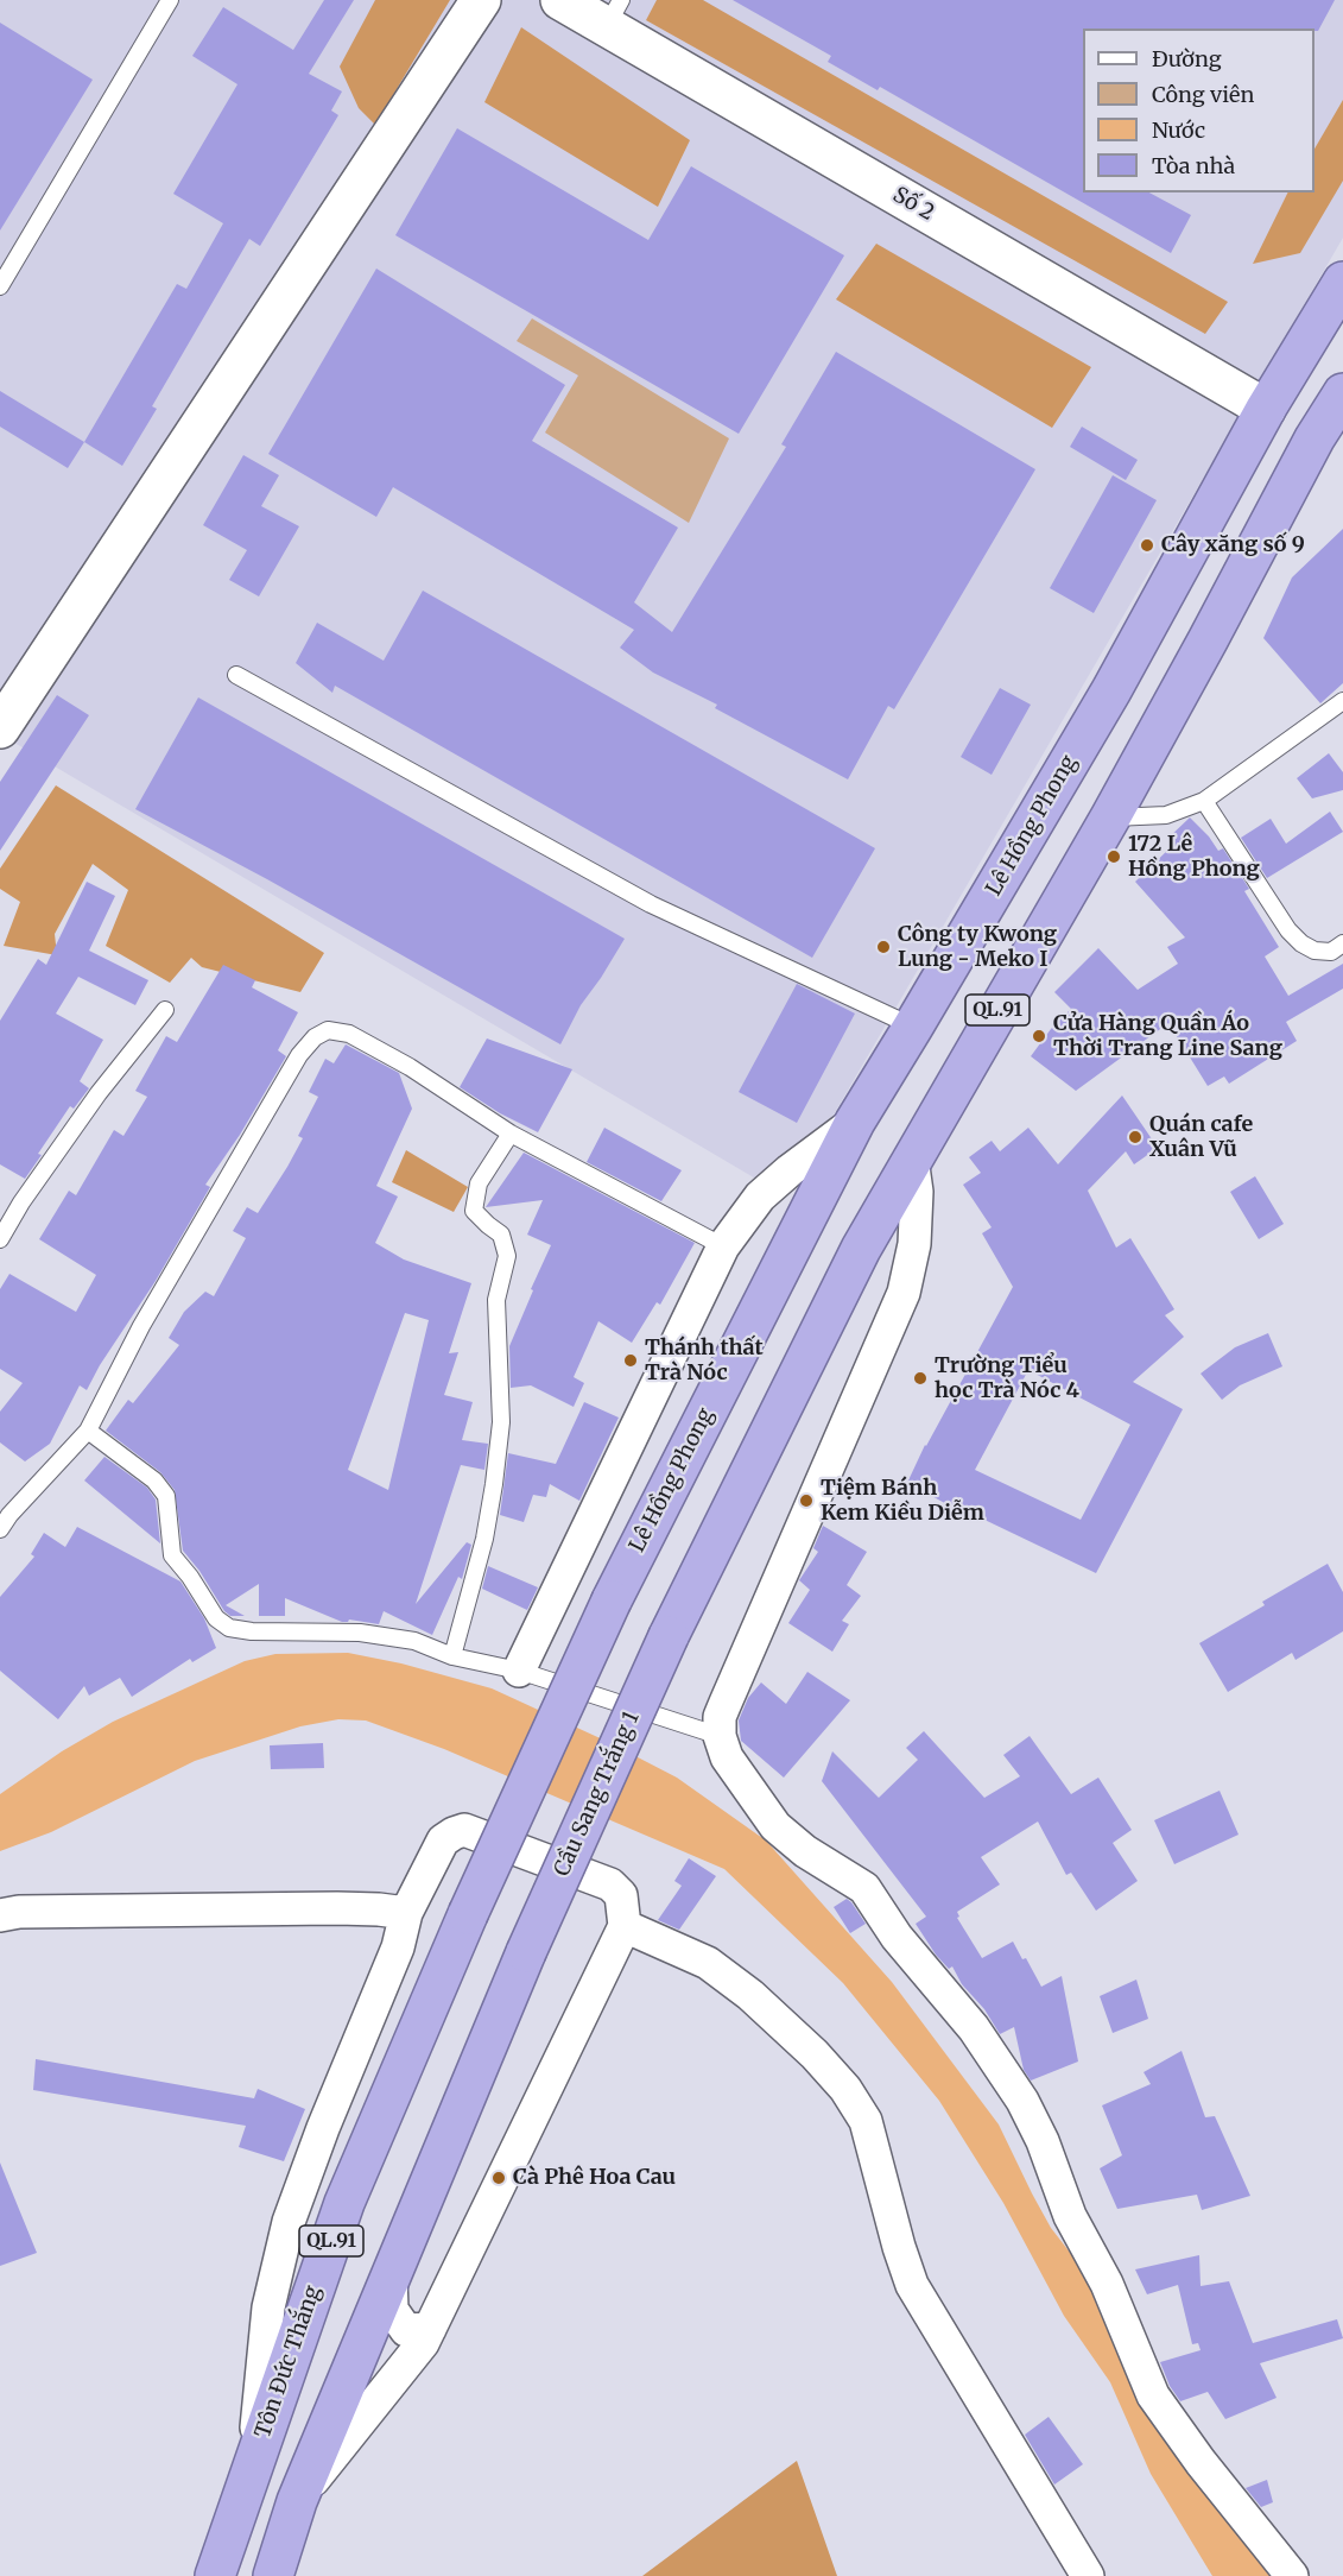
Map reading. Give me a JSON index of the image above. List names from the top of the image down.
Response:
{
  "streets": {
    "highway": [
      "Lê Hồng Phong",
      "QL.91",
      "Cầu Sang Trắng 1",
      "Tôn Đức Thắng"
    ],
    "street": ["Số 2"]
  },
  "crossings": [
    ["Số 2", "Lê Hồng Phong"],
    ["Lê Hồng Phong", "Tôn Đức Thắng"],
    ["QL.91", "Cầu Sang Trắng 1"]
  ],
  "places": [
    "Cây xăng số 9",
    "172 Lê Hồng Phong",
    "Công ty Kwong Lung - Meko I",
    "Cửa Hàng Quần Áo Thời Trang Line Sang",
    "Quán cafe Xuân Vũ",
    "Thánh thất Trà Nóc",
    "Trường Tiểu học Trà Nóc 4",
    "Tiệm Bánh Kem Kiều Diễm",
    "Cà Phê Hoa Cau"
  ],
  "legend": [
    "Đường",
    "Công viên",
    "Nước",
    "Tòa nhà"
  ]
}
